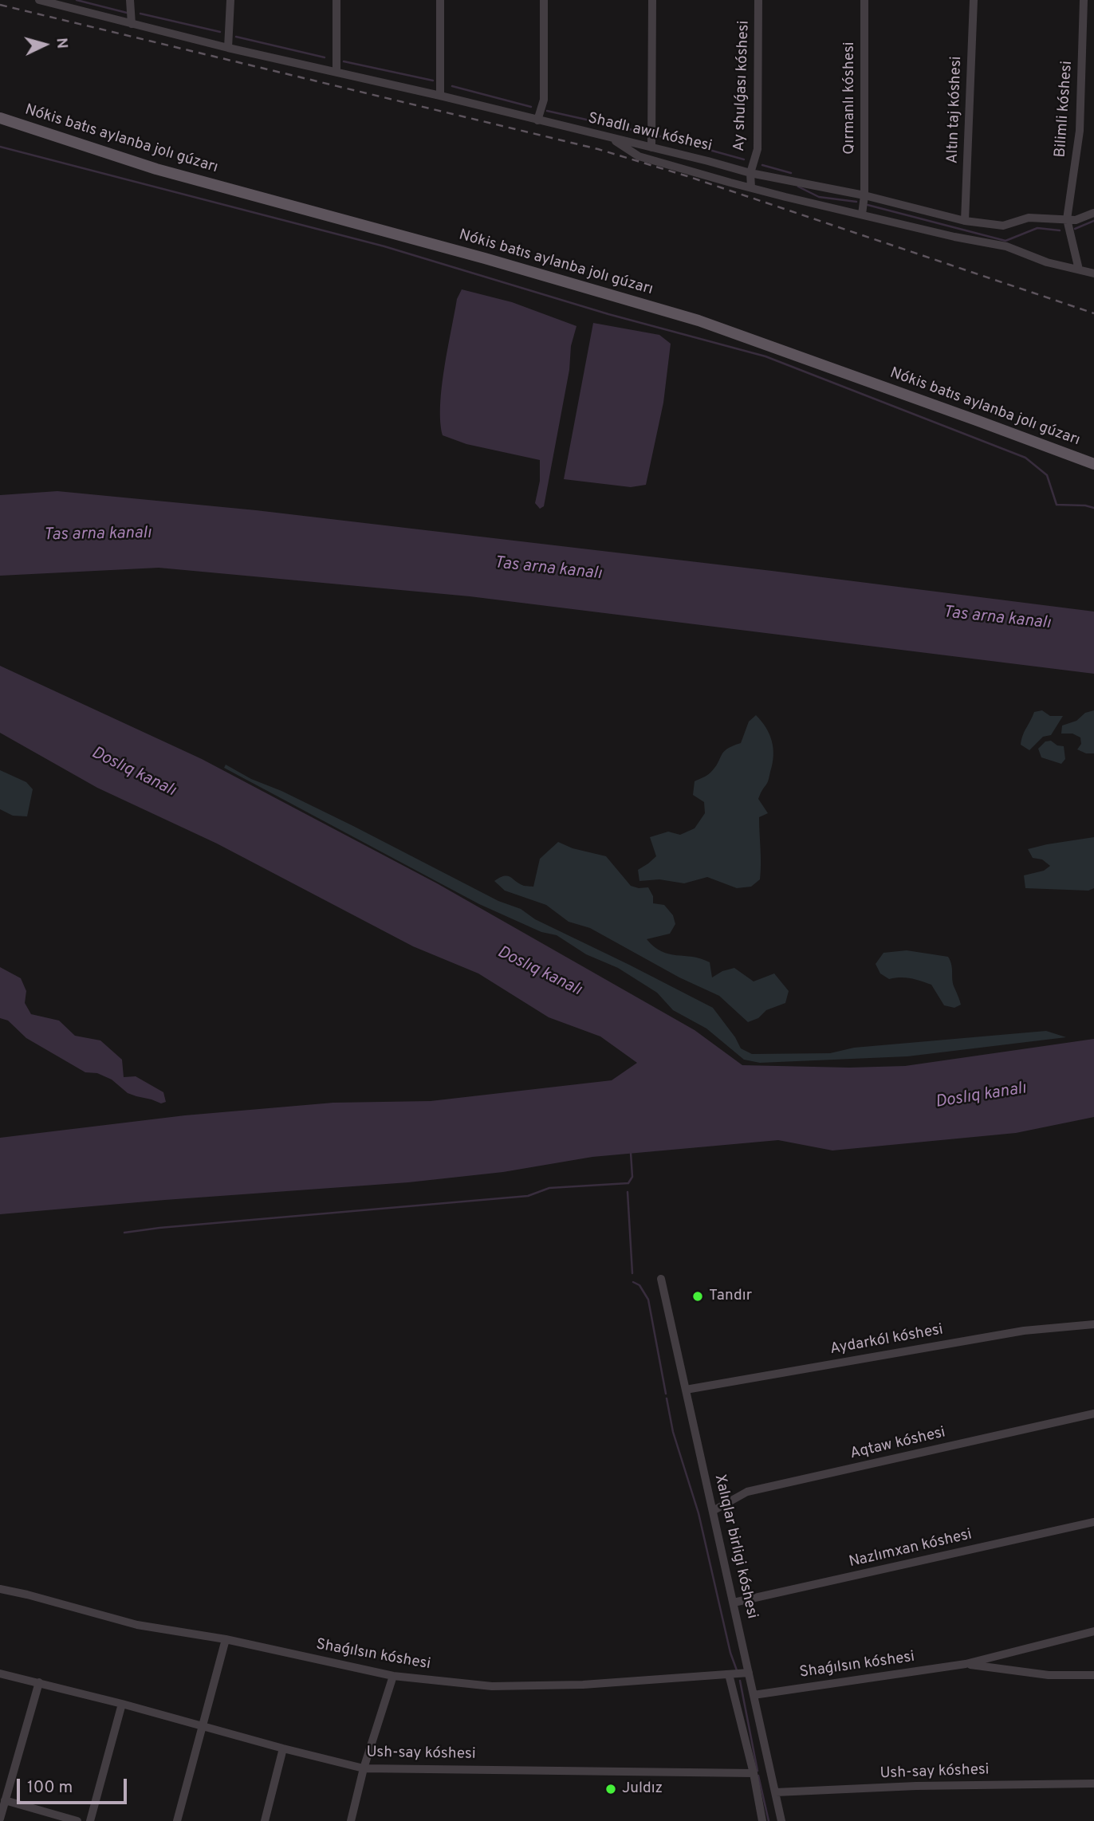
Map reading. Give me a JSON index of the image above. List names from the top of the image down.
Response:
{
  "streets": {
    "main road": ["Nókis batıs aylanba jolı gúzarı"],
    "street": [
      "Ay shulǵası kóshesi",
      "Qırmanlı kóshesi",
      "Bilimli kóshesi",
      "Altın taj kóshesi",
      "Shadlı awıl kóshesi",
      "Aydarkól kóshesi",
      "Aqtaw kóshesi",
      "Xalıqlar birligi kóshesi",
      "Nazlımxan kóshesi",
      "Shaǵılsın kóshesi",
      "Ush-say kóshesi"
    ]
  },
  "crossings": [
    ["Ay shulǵası kóshesi", "Shadlı awıl kóshesi"],
    ["Qırmanlı kóshesi", "Shadlı awıl kóshesi"],
    ["Bilimli kóshesi", "Shadlı awıl kóshesi"],
    ["Altın taj kóshesi", "Shadlı awıl kóshesi"],
    ["Aydarkól kóshesi", "Xalıqlar birligi kóshesi"],
    ["Aqtaw kóshesi", "Xalıqlar birligi kóshesi"],
    ["Xalıqlar birligi kóshesi", "Nazlımxan kóshesi"],
    ["Xalıqlar birligi kóshesi", "Shaǵılsın kóshesi"],
    ["Xalıqlar birligi kóshesi", "Ush-say kóshesi"]
  ],
  "water": ["Tas arna kanalı", "Doslıq kanalı"],
  "places": ["Tandır", "Juldız"],
  "scale_bar": "100 m",
  "north": "right"
}
